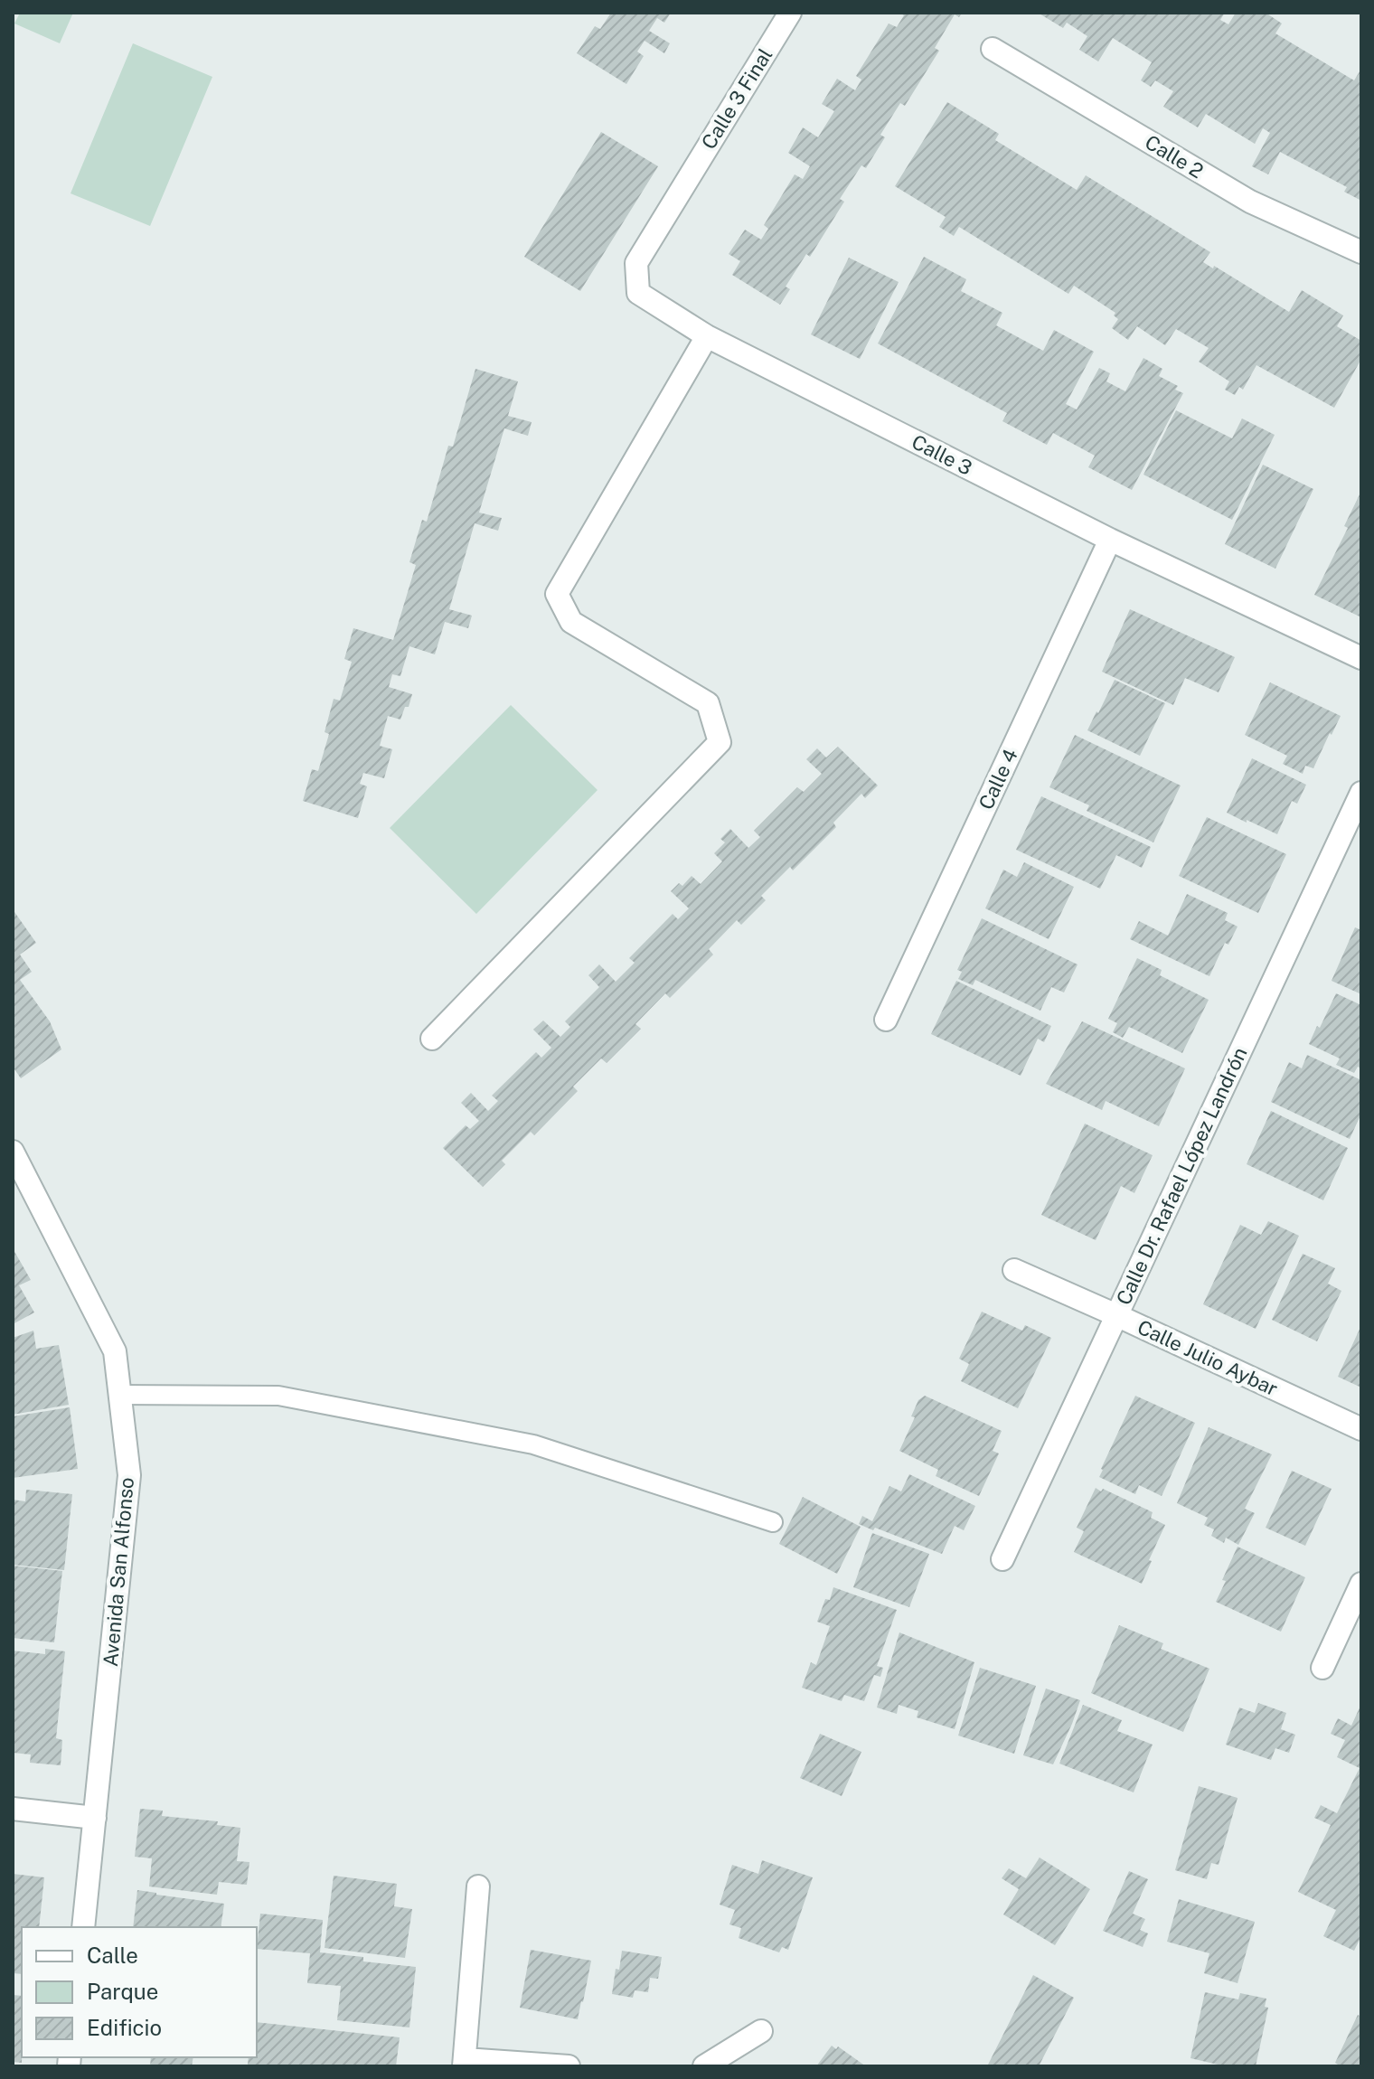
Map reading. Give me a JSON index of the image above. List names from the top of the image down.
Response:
{
  "streets": {
    "street": [
      "Calle 3 Final",
      "Calle 2",
      "Calle 3",
      "Calle 4",
      "Calle Dr. Rafael López Landrón",
      "Calle Julio Aybar",
      "Avenida San Alfonso"
    ]
  },
  "crossings": [
    ["Calle 3 Final", "Calle 3"],
    ["Calle 3", "Calle 4"],
    ["Calle Dr. Rafael López Landrón", "Calle Julio Aybar"]
  ],
  "legend": ["Calle", "Parque", "Edificio"]
}
